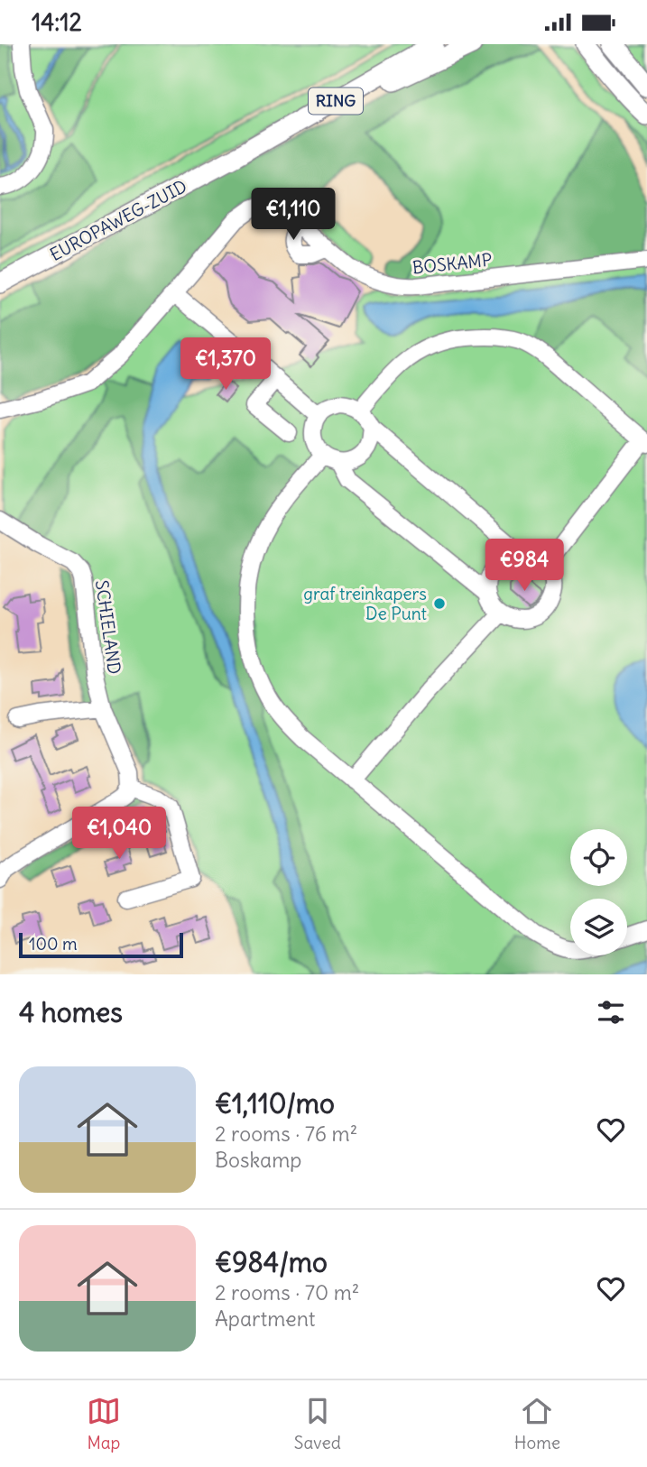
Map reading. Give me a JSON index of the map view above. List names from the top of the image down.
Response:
{
  "streets": {
    "main road": ["RING", "EUROPAWEG-ZUID"],
    "street": ["BOSKAMP", "SCHIELAND"]
  },
  "places": ["graf treinkapers De Punt"],
  "scale_bar": "100 m",
  "page": {
    "status": "14:12",
    "price": [
      "€1,110",
      "€1,370",
      "€984",
      "€1,040"
    ],
    "scale": "100 m",
    "heading": "4 homes",
    "list": [
      {
        "name": "€1,110/mo",
        "note": "2 rooms · 76 m² · Boskamp"
      },
      {
        "name": "€984/mo",
        "note": "2 rooms · 70 m² · Apartment"
      }
    ],
    "tabs": ["Map", "Saved", "Home"]
  }
}
